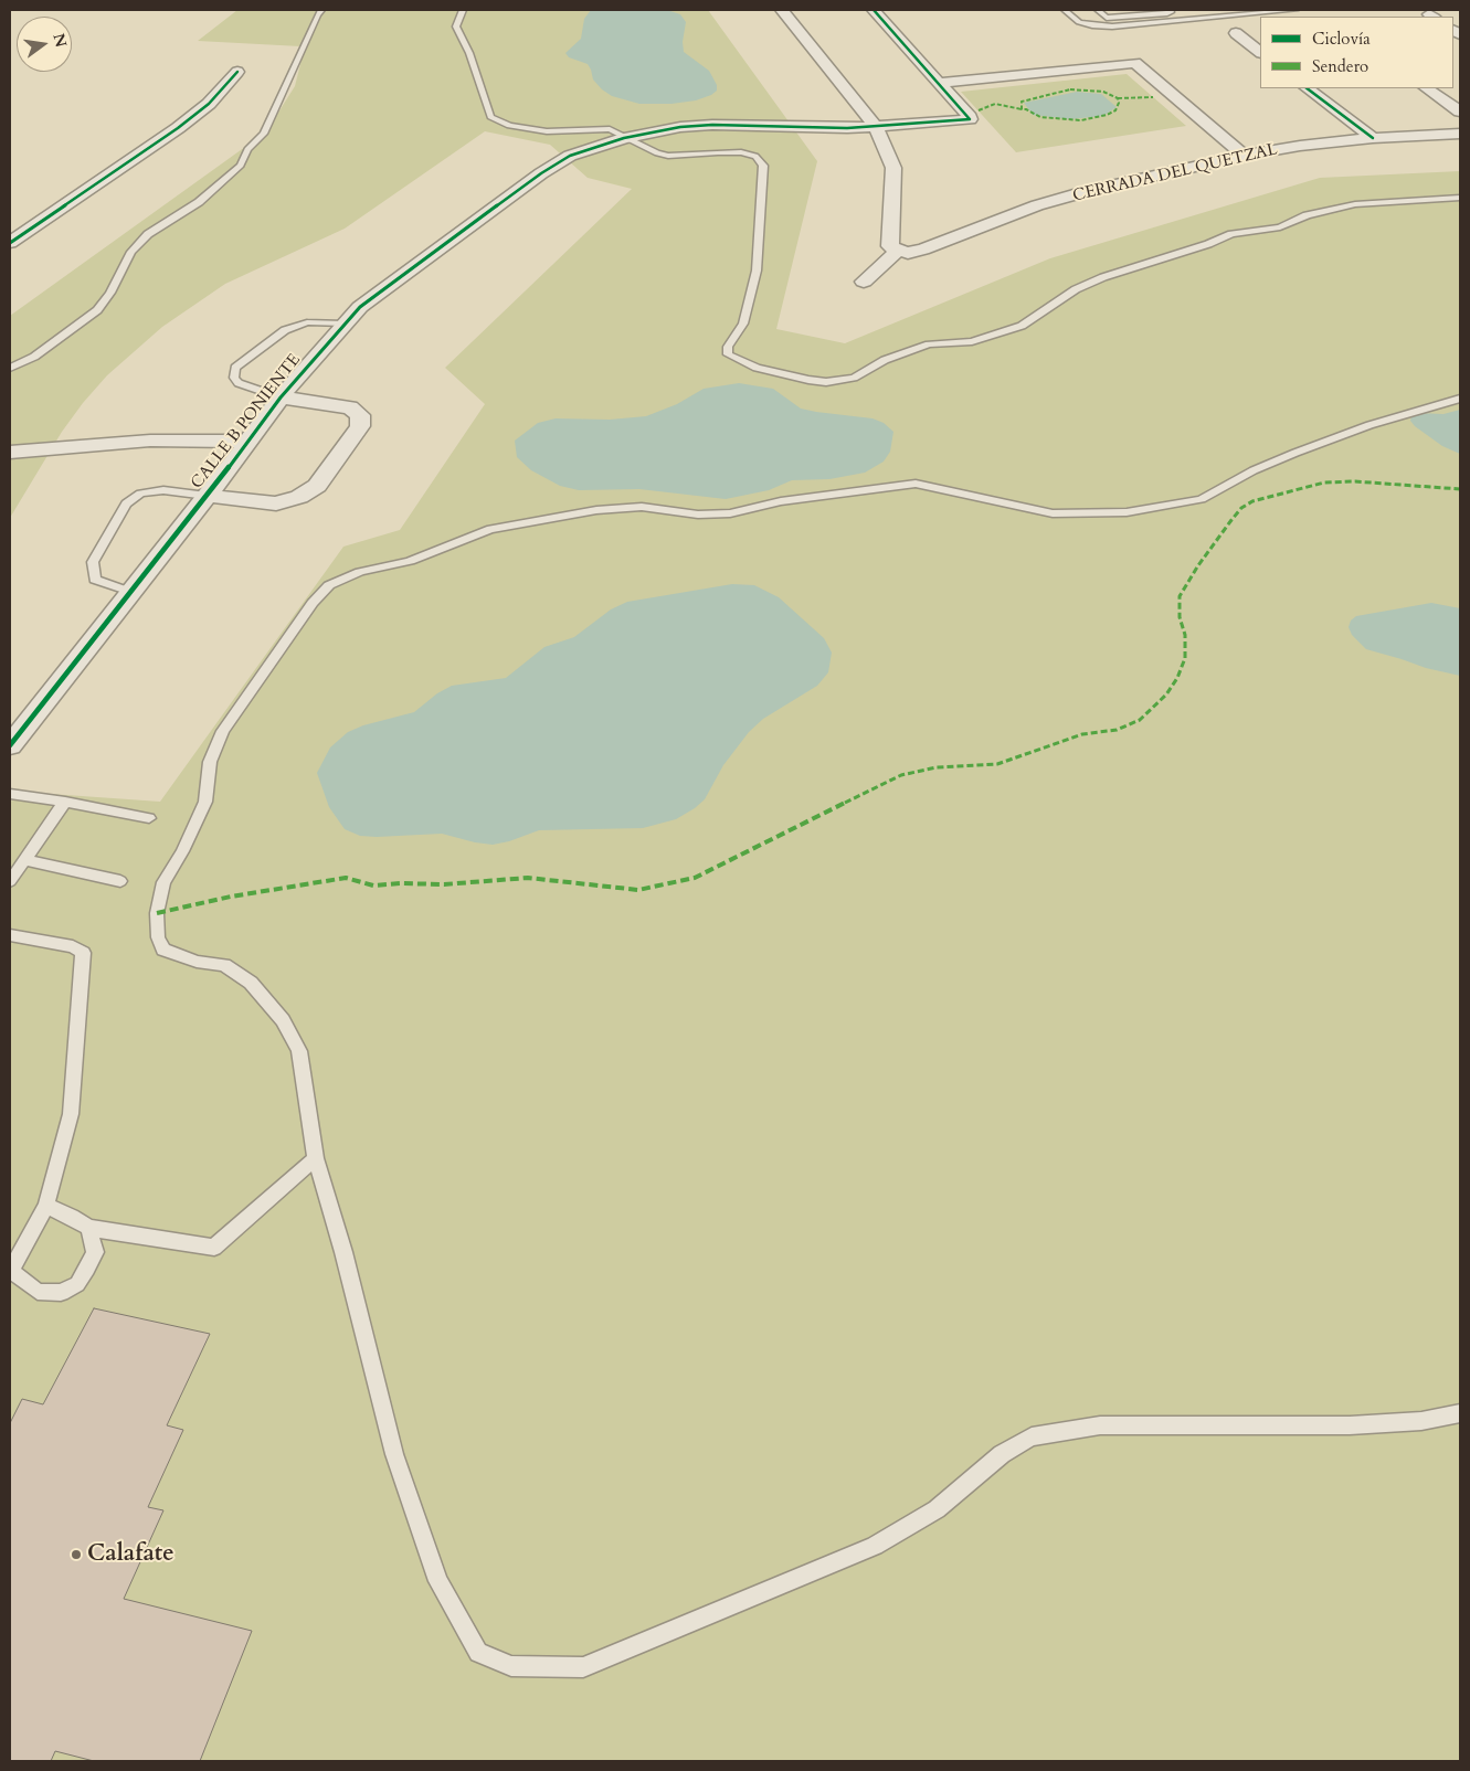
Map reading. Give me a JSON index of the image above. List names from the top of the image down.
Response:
{
  "streets": {
    "street": ["CERRADA DEL QUETZAL", "CALLE B PONIENTE"]
  },
  "places": ["Calafate"],
  "legend": ["Ciclovía", "Sendero"],
  "north": "right"
}
